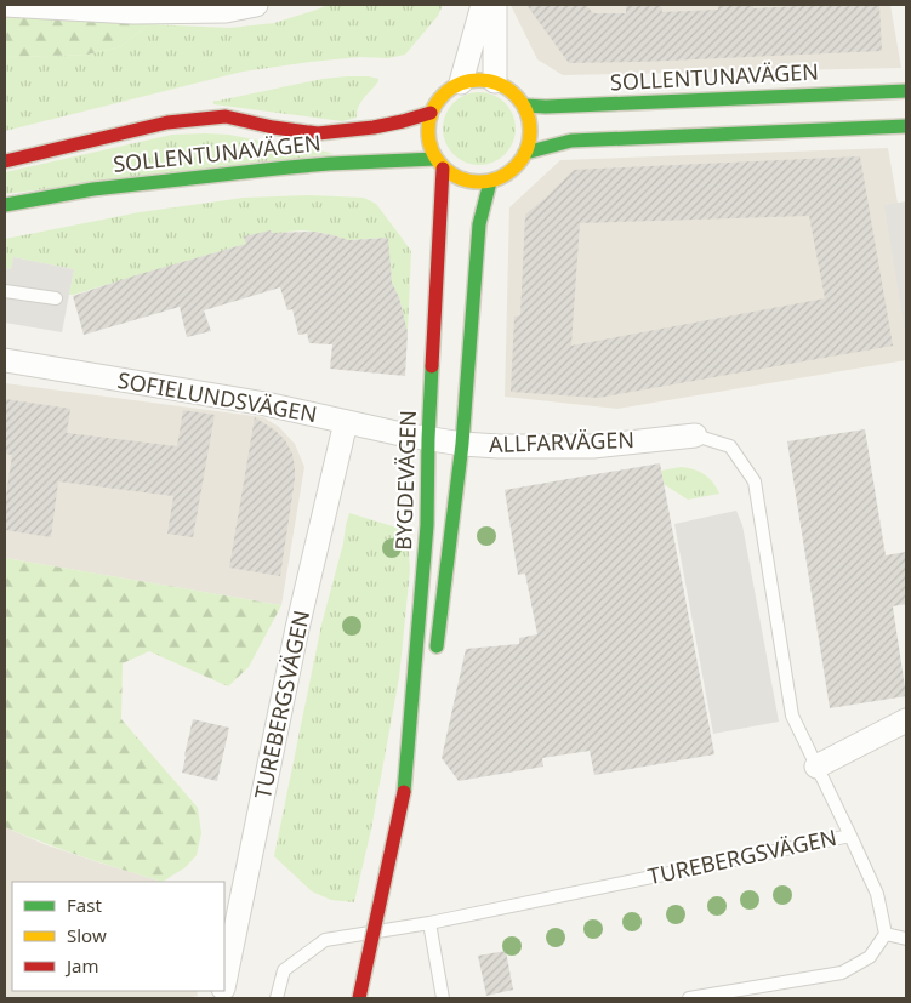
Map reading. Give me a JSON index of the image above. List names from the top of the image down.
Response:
{
  "streets": {
    "street": [
      "SOLLENTUNAVÄGEN",
      "SOFIELUNDSVÄGEN",
      "ALLFARVÄGEN",
      "BYGDEVÄGEN",
      "TUREBERGSVÄGEN"
    ]
  },
  "crossings": [
    ["SOLLENTUNAVÄGEN", "BYGDEVÄGEN"],
    ["SOFIELUNDSVÄGEN", "ALLFARVÄGEN"],
    ["SOFIELUNDSVÄGEN", "BYGDEVÄGEN"],
    ["SOFIELUNDSVÄGEN", "TUREBERGSVÄGEN"],
    ["ALLFARVÄGEN", "BYGDEVÄGEN"]
  ],
  "legend": ["Fast", "Slow", "Jam"]
}
